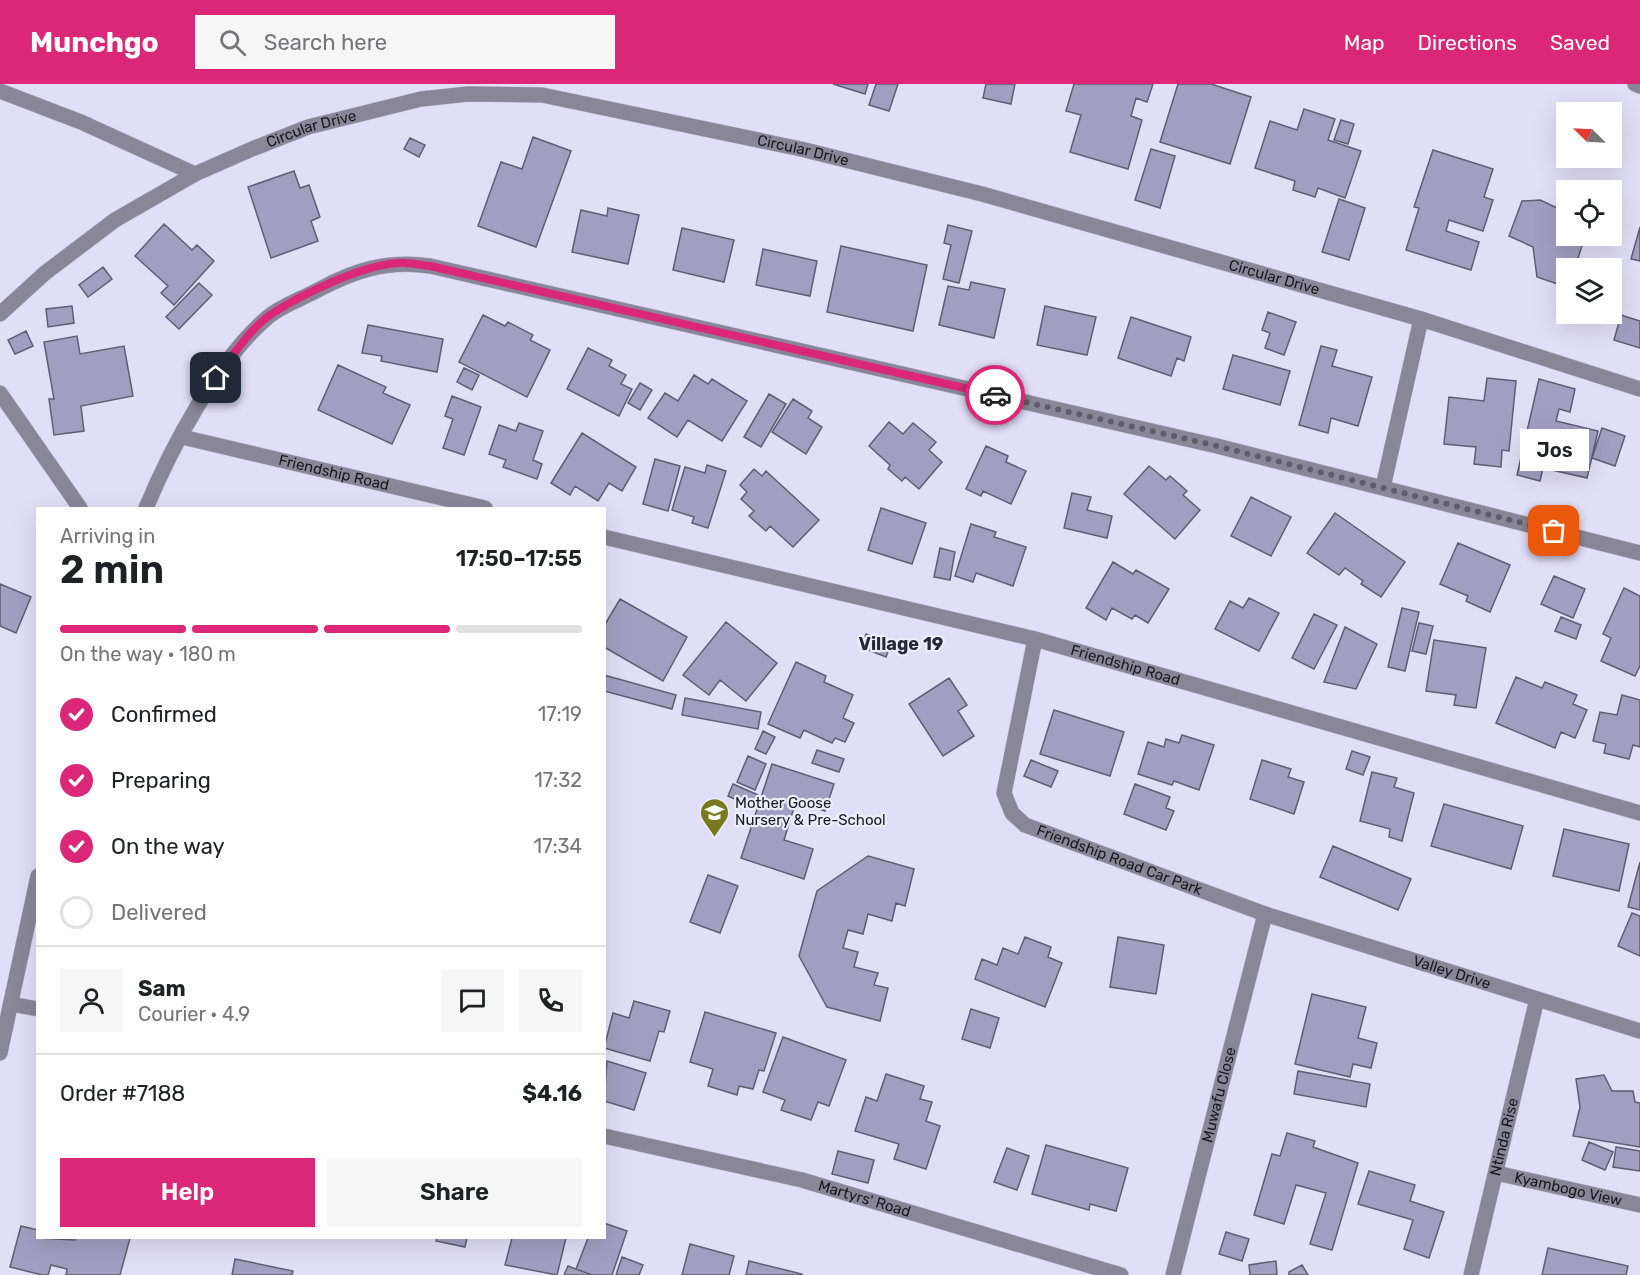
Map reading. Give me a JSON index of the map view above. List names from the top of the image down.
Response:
{
  "streets": {
    "street": [
      "Circular Drive",
      "Friendship Road",
      "Friendship Road Car Park",
      "Valley Drive",
      "Muwafu Close",
      "Ntinda Rise",
      "Kyambogo View",
      "Martyrs' Road"
    ]
  },
  "crossings": [
    ["Friendship Road", "Friendship Road Car Park"],
    ["Friendship Road Car Park", "Valley Drive"],
    ["Friendship Road Car Park", "Muwafu Close"],
    ["Valley Drive", "Muwafu Close"],
    ["Valley Drive", "Ntinda Rise"],
    ["Ntinda Rise", "Kyambogo View"]
  ],
  "districts": ["Village 19"],
  "places": {
    "other": ["Jos"],
    "school or university": ["Mother Goose Nursery & Pre-School"]
  },
  "north": "top left",
  "page": {
    "header": "Munchgo",
    "search": "Search here",
    "nav": ["Map", "Directions", "Saved"],
    "bubble": "Jos",
    "heading": ["2 min", "Arriving in", "17:50–17:55"],
    "panel": [
      "Sam",
      "Courier · 4.9",
      "Order #7188",
      "$4.16"
    ],
    "bar": "On the way · 180 m",
    "list": [
      ["Confirmed", "17:19"],
      ["Preparing", "17:32"],
      ["On the way", "17:34"],
      "Delivered"
    ],
    "buttons": ["Help", "Share"]
  }
}
